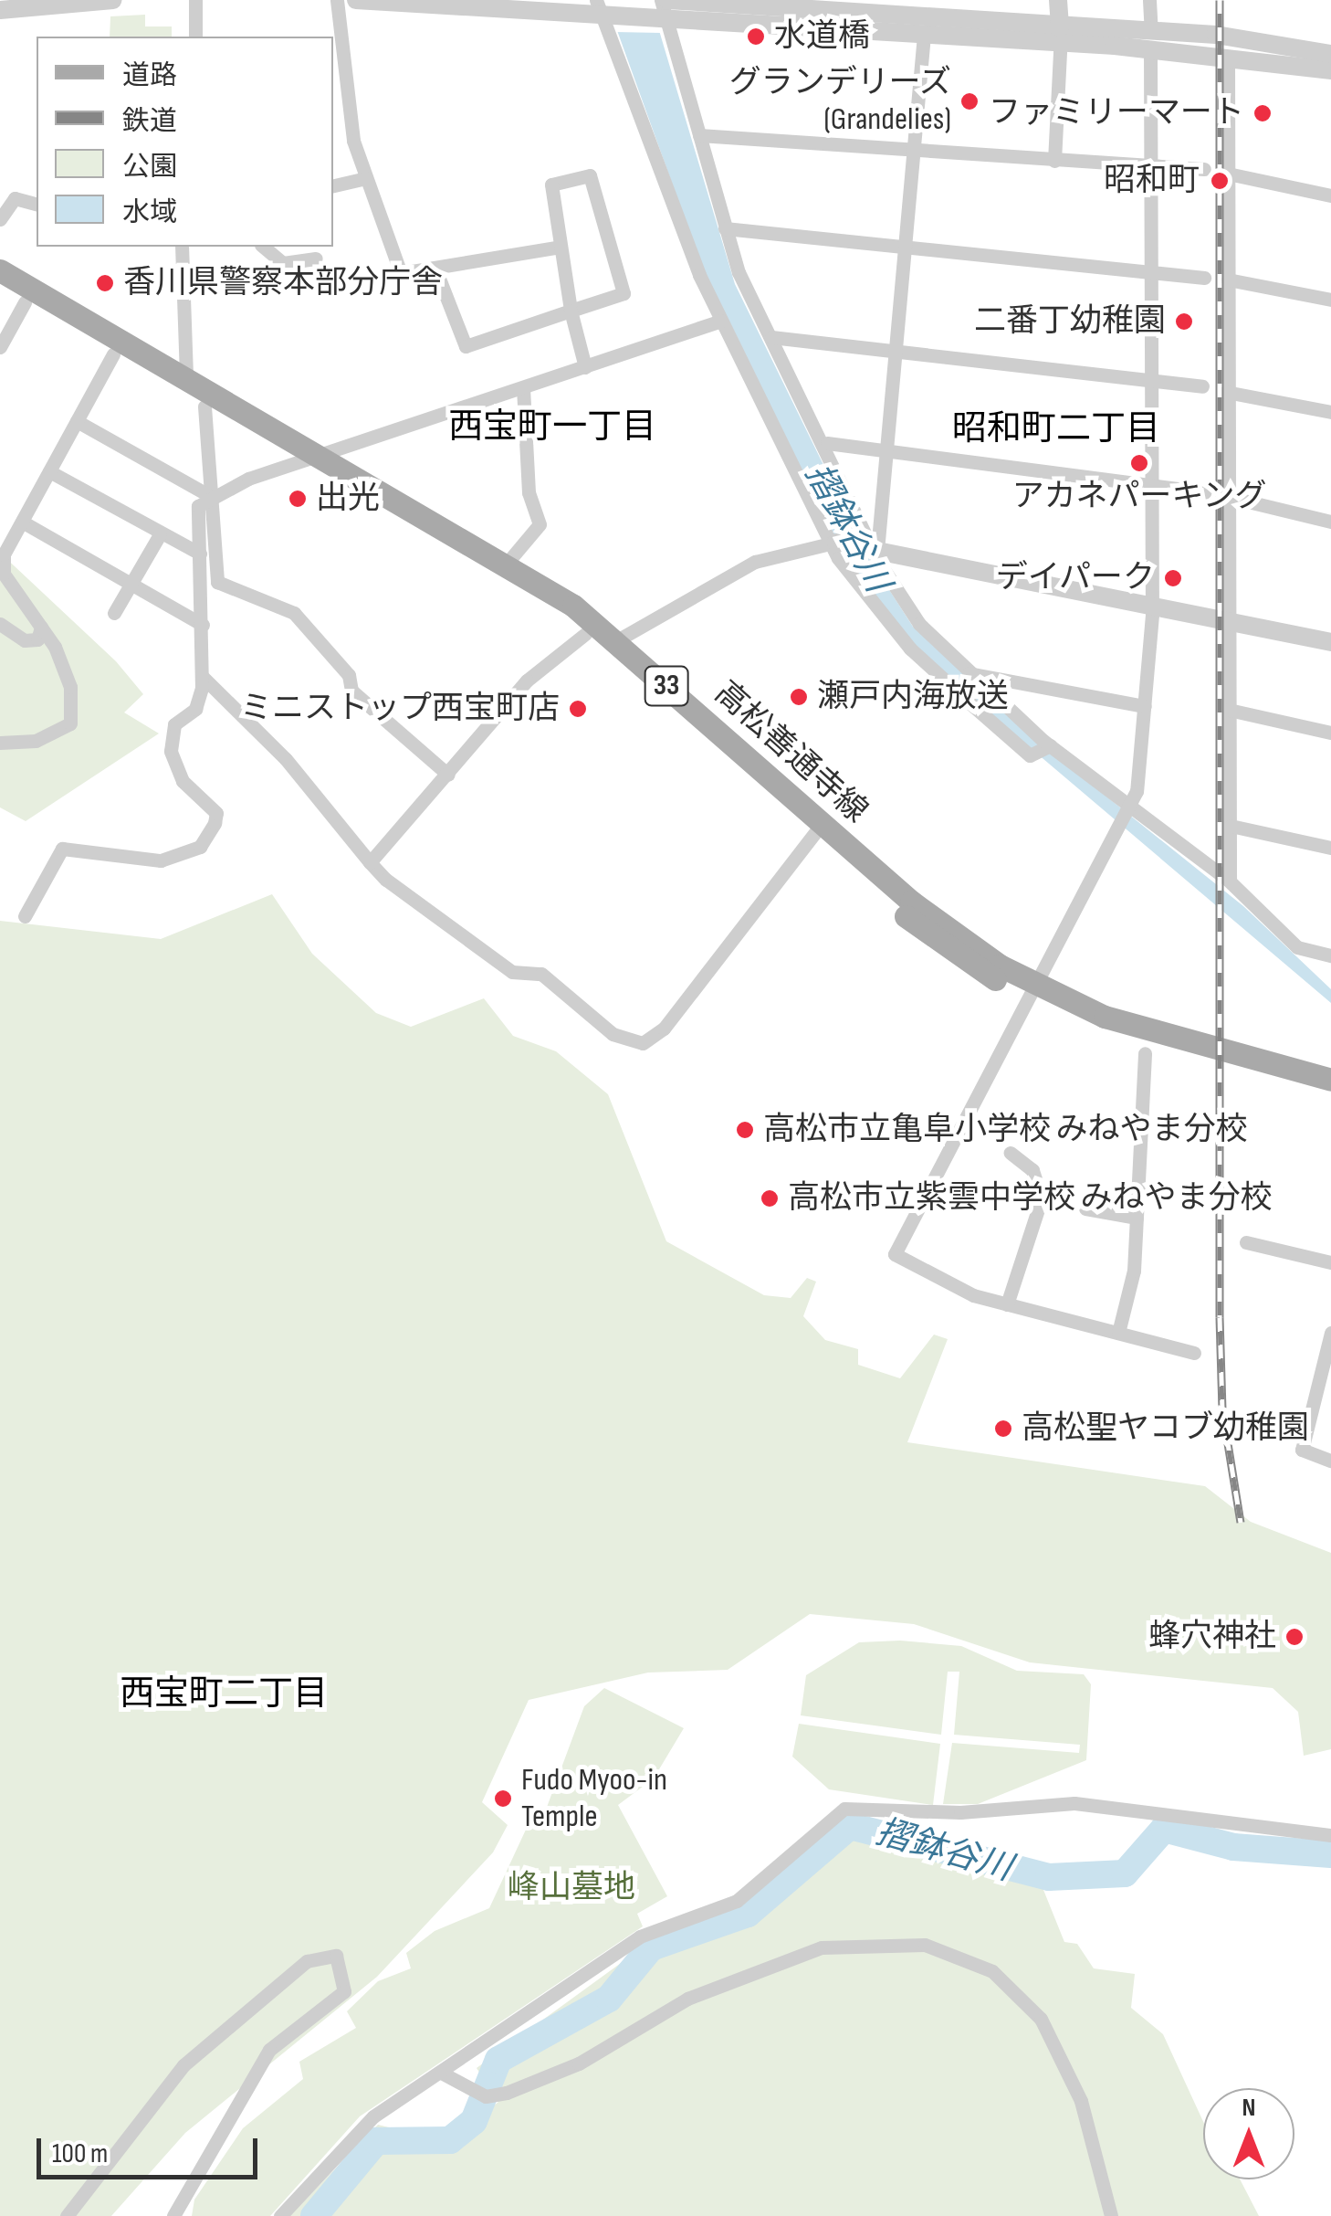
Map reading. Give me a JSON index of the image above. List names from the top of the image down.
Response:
{
  "streets": {
    "main road": ["33", "高松善通寺線"]
  },
  "districts": ["西宝町一丁目", "昭和町二丁目", "西宝町二丁目"],
  "water": ["摺鉢谷川"],
  "parks": ["峰山墓地"],
  "places": [
    "水道橋",
    "グランデリーズ (Grandelies)",
    "ファミリーマート",
    "昭和町",
    "香川県警察本部分庁舎",
    "二番丁幼稚園",
    "アカネパーキング",
    "出光",
    "デイパーク",
    "瀬戸内海放送",
    "ミニストップ西宝町店",
    "高松市立亀阜小学校 みねやま分校",
    "高松市立紫雲中学校 みねやま分校",
    "高松聖ヤコブ幼稚園",
    "蜂穴神社",
    "Fudo Myoo-in Temple"
  ],
  "legend": [
    "道路",
    "鉄道",
    "公園",
    "水域"
  ],
  "scale_bar": "100 m",
  "north": "top"
}
